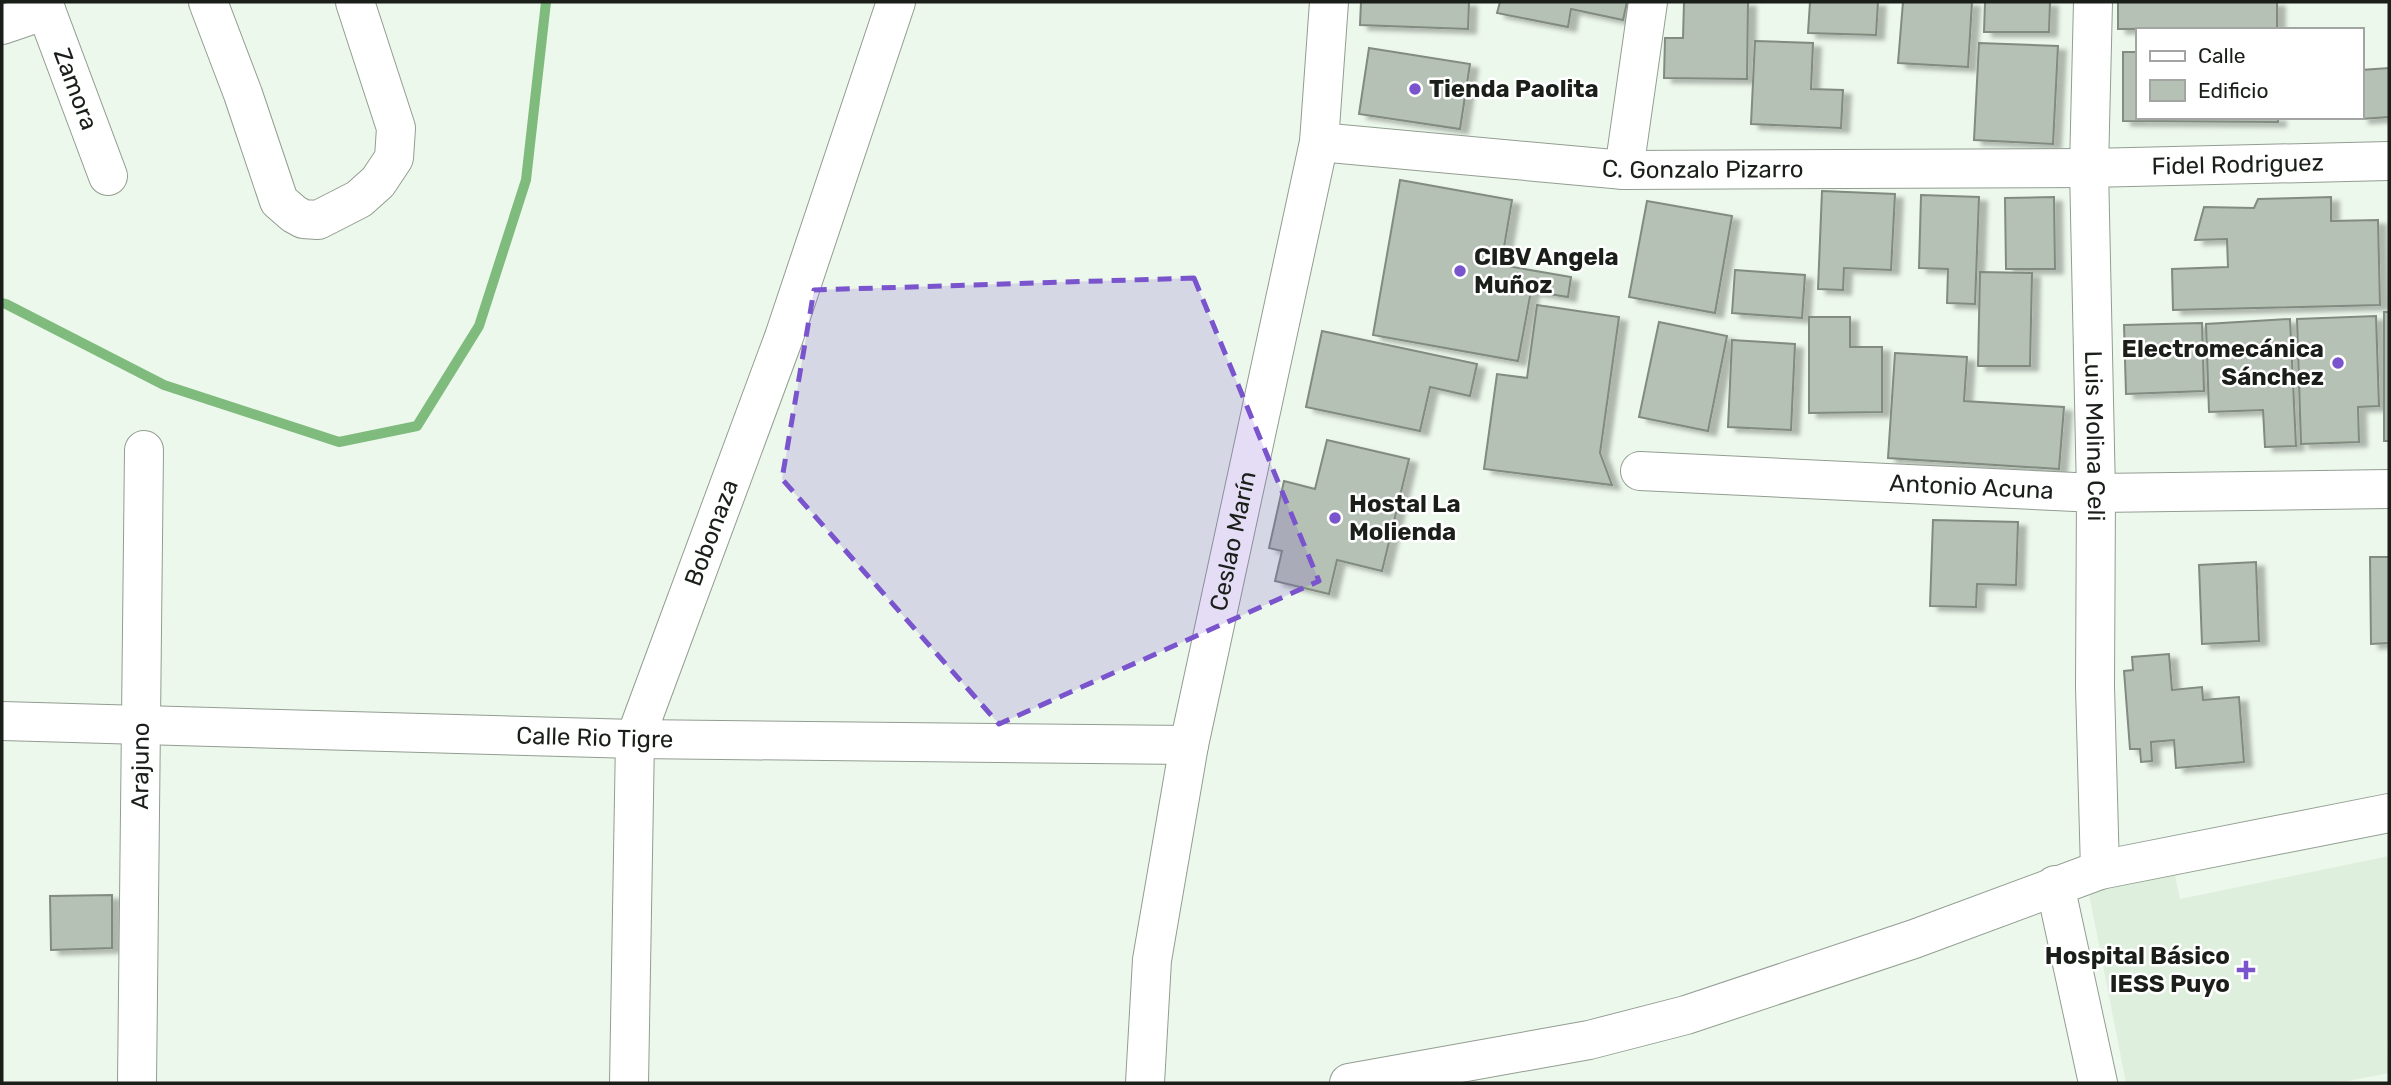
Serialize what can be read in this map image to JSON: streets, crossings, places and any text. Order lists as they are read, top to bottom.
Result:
{
  "streets": {
    "street": [
      "Zamora",
      "Fidel Rodriguez",
      "C. Gonzalo Pizarro",
      "Luis Molina Celi",
      "Antonio Acuna",
      "Bobonaza",
      "Ceslao Marín",
      "Calle Rio Tigre",
      "Arajuno"
    ]
  },
  "crossings": [
    ["Fidel Rodriguez", "C. Gonzalo Pizarro"],
    ["Fidel Rodriguez", "Luis Molina Celi"],
    ["C. Gonzalo Pizarro", "Luis Molina Celi"],
    ["C. Gonzalo Pizarro", "Ceslao Marín"],
    ["Luis Molina Celi", "Antonio Acuna"],
    ["Bobonaza", "Calle Rio Tigre"],
    ["Ceslao Marín", "Calle Rio Tigre"],
    ["Calle Rio Tigre", "Arajuno"]
  ],
  "places": {
    "other": [
      "Tienda Paolita",
      "CIBV Angela Muñoz",
      "Electromecánica Sánchez",
      "Hostal La Molienda"
    ],
    "health": ["Hospital Básico IESS Puyo"]
  },
  "legend": ["Calle", "Edificio"]
}
